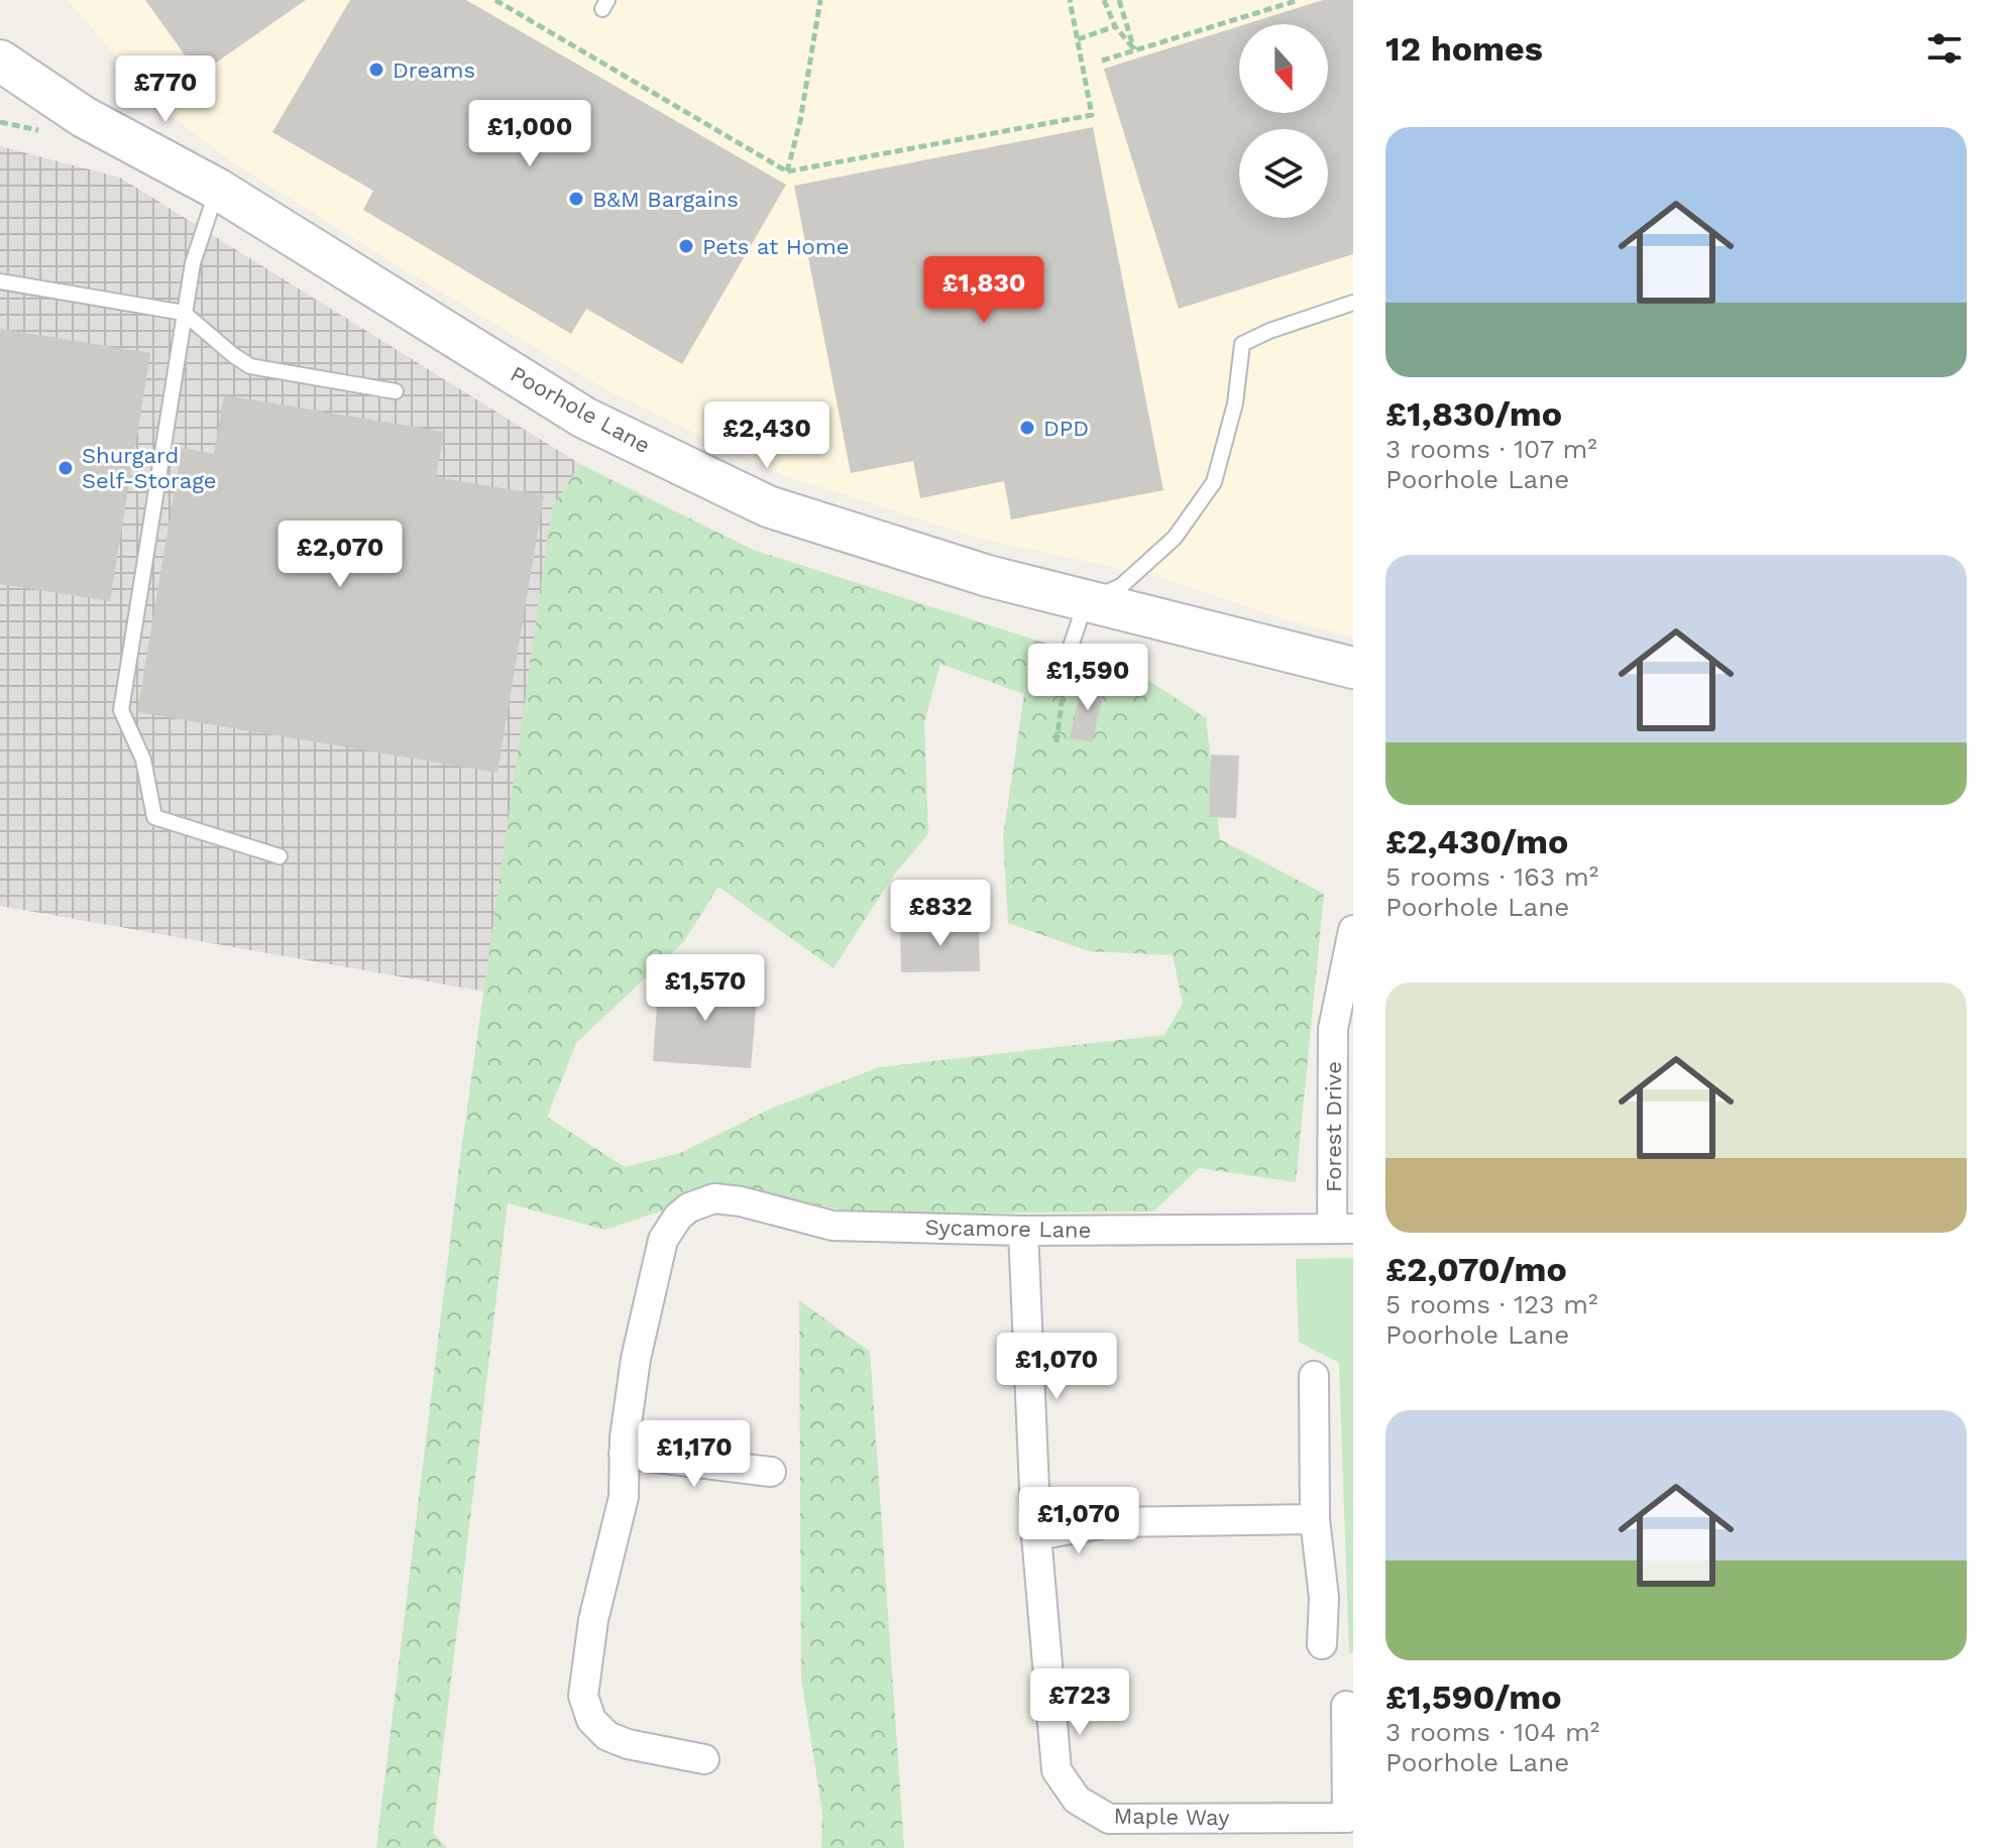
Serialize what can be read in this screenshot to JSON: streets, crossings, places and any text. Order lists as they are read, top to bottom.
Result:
{
  "streets": {
    "street": [
      "Poorhole Lane",
      "Forest Drive",
      "Sycamore Lane",
      "Maple Way"
    ]
  },
  "crossings": [
    ["Forest Drive", "Sycamore Lane"],
    ["Sycamore Lane", "Maple Way"]
  ],
  "places": [
    "Dreams",
    "B&M Bargains",
    "Pets at Home",
    "DPD",
    "Shurgard Self-Storage"
  ],
  "north": "bottom",
  "page": {
    "heading": "12 homes",
    "price": [
      "£770",
      "£1,000",
      "£1,830",
      "£2,430",
      "£2,070",
      "£1,590",
      "£832",
      "£1,570",
      "£1,070",
      "£1,170",
      "£1,070",
      "£723"
    ],
    "list": [
      {
        "name": "£1,830/mo",
        "note": "3 rooms · 107 m² · Poorhole Lane"
      },
      {
        "name": "£2,430/mo",
        "note": "5 rooms · 163 m² · Poorhole Lane"
      },
      {
        "name": "£2,070/mo",
        "note": "5 rooms · 123 m² · Poorhole Lane"
      },
      {
        "name": "£1,590/mo",
        "note": "3 rooms · 104 m² · Poorhole Lane"
      }
    ]
  }
}
